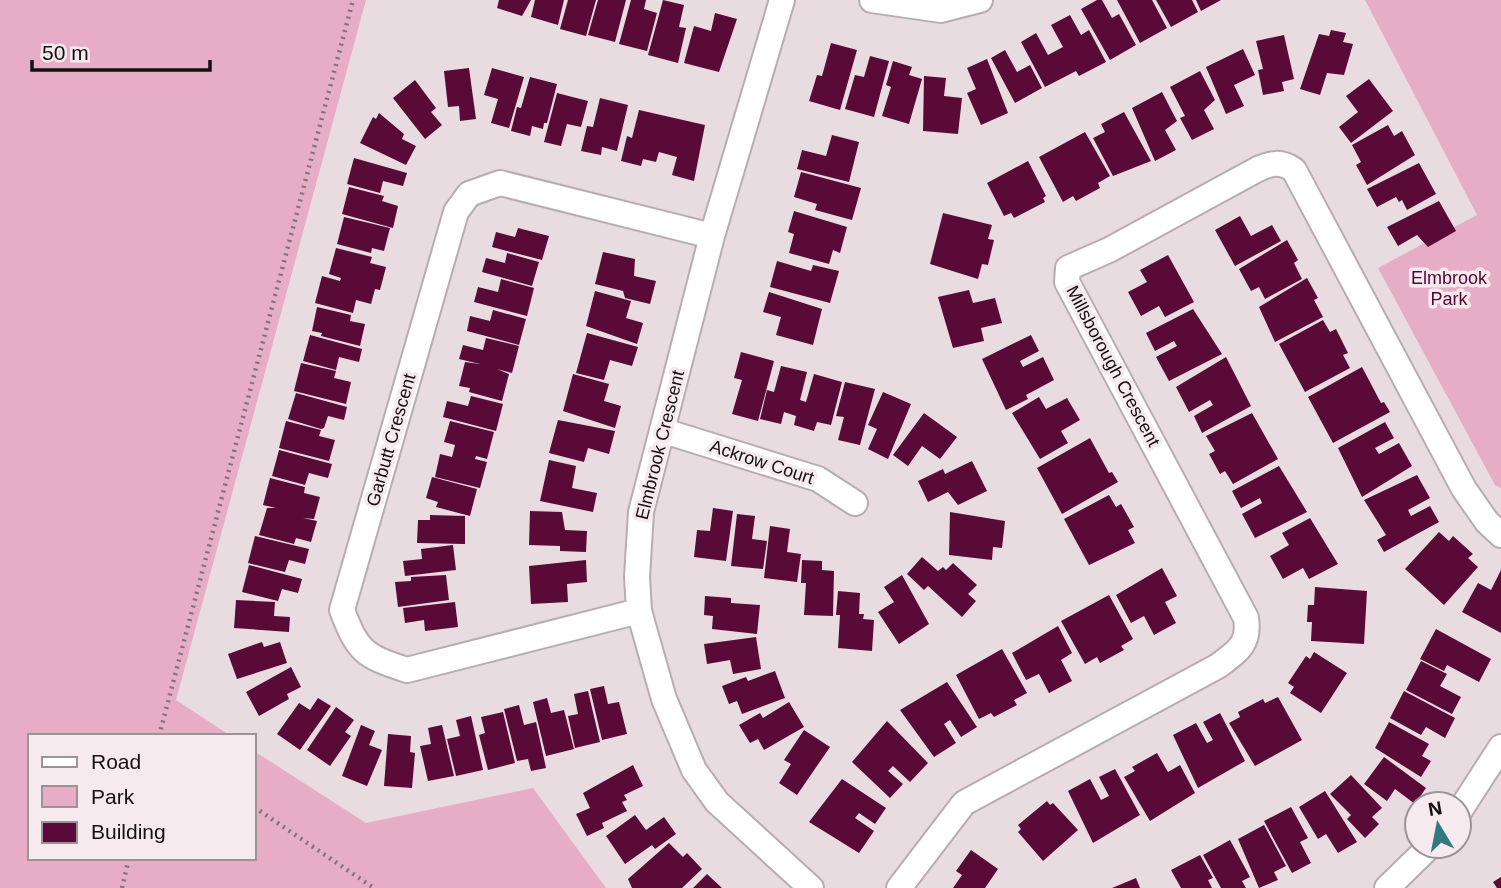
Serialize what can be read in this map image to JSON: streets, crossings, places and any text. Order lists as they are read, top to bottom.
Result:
{
  "streets": {
    "street": [
      "Millsborough Crescent",
      "Garbutt Crescent",
      "Elmbrook Crescent",
      "Ackrow Court"
    ]
  },
  "crossings": [
    ["Garbutt Crescent", "Elmbrook Crescent"],
    ["Elmbrook Crescent", "Ackrow Court"]
  ],
  "parks": ["Elmbrook Park"],
  "legend": ["Road", "Park", "Building"],
  "scale_bar": "50 m",
  "north": "top"
}
